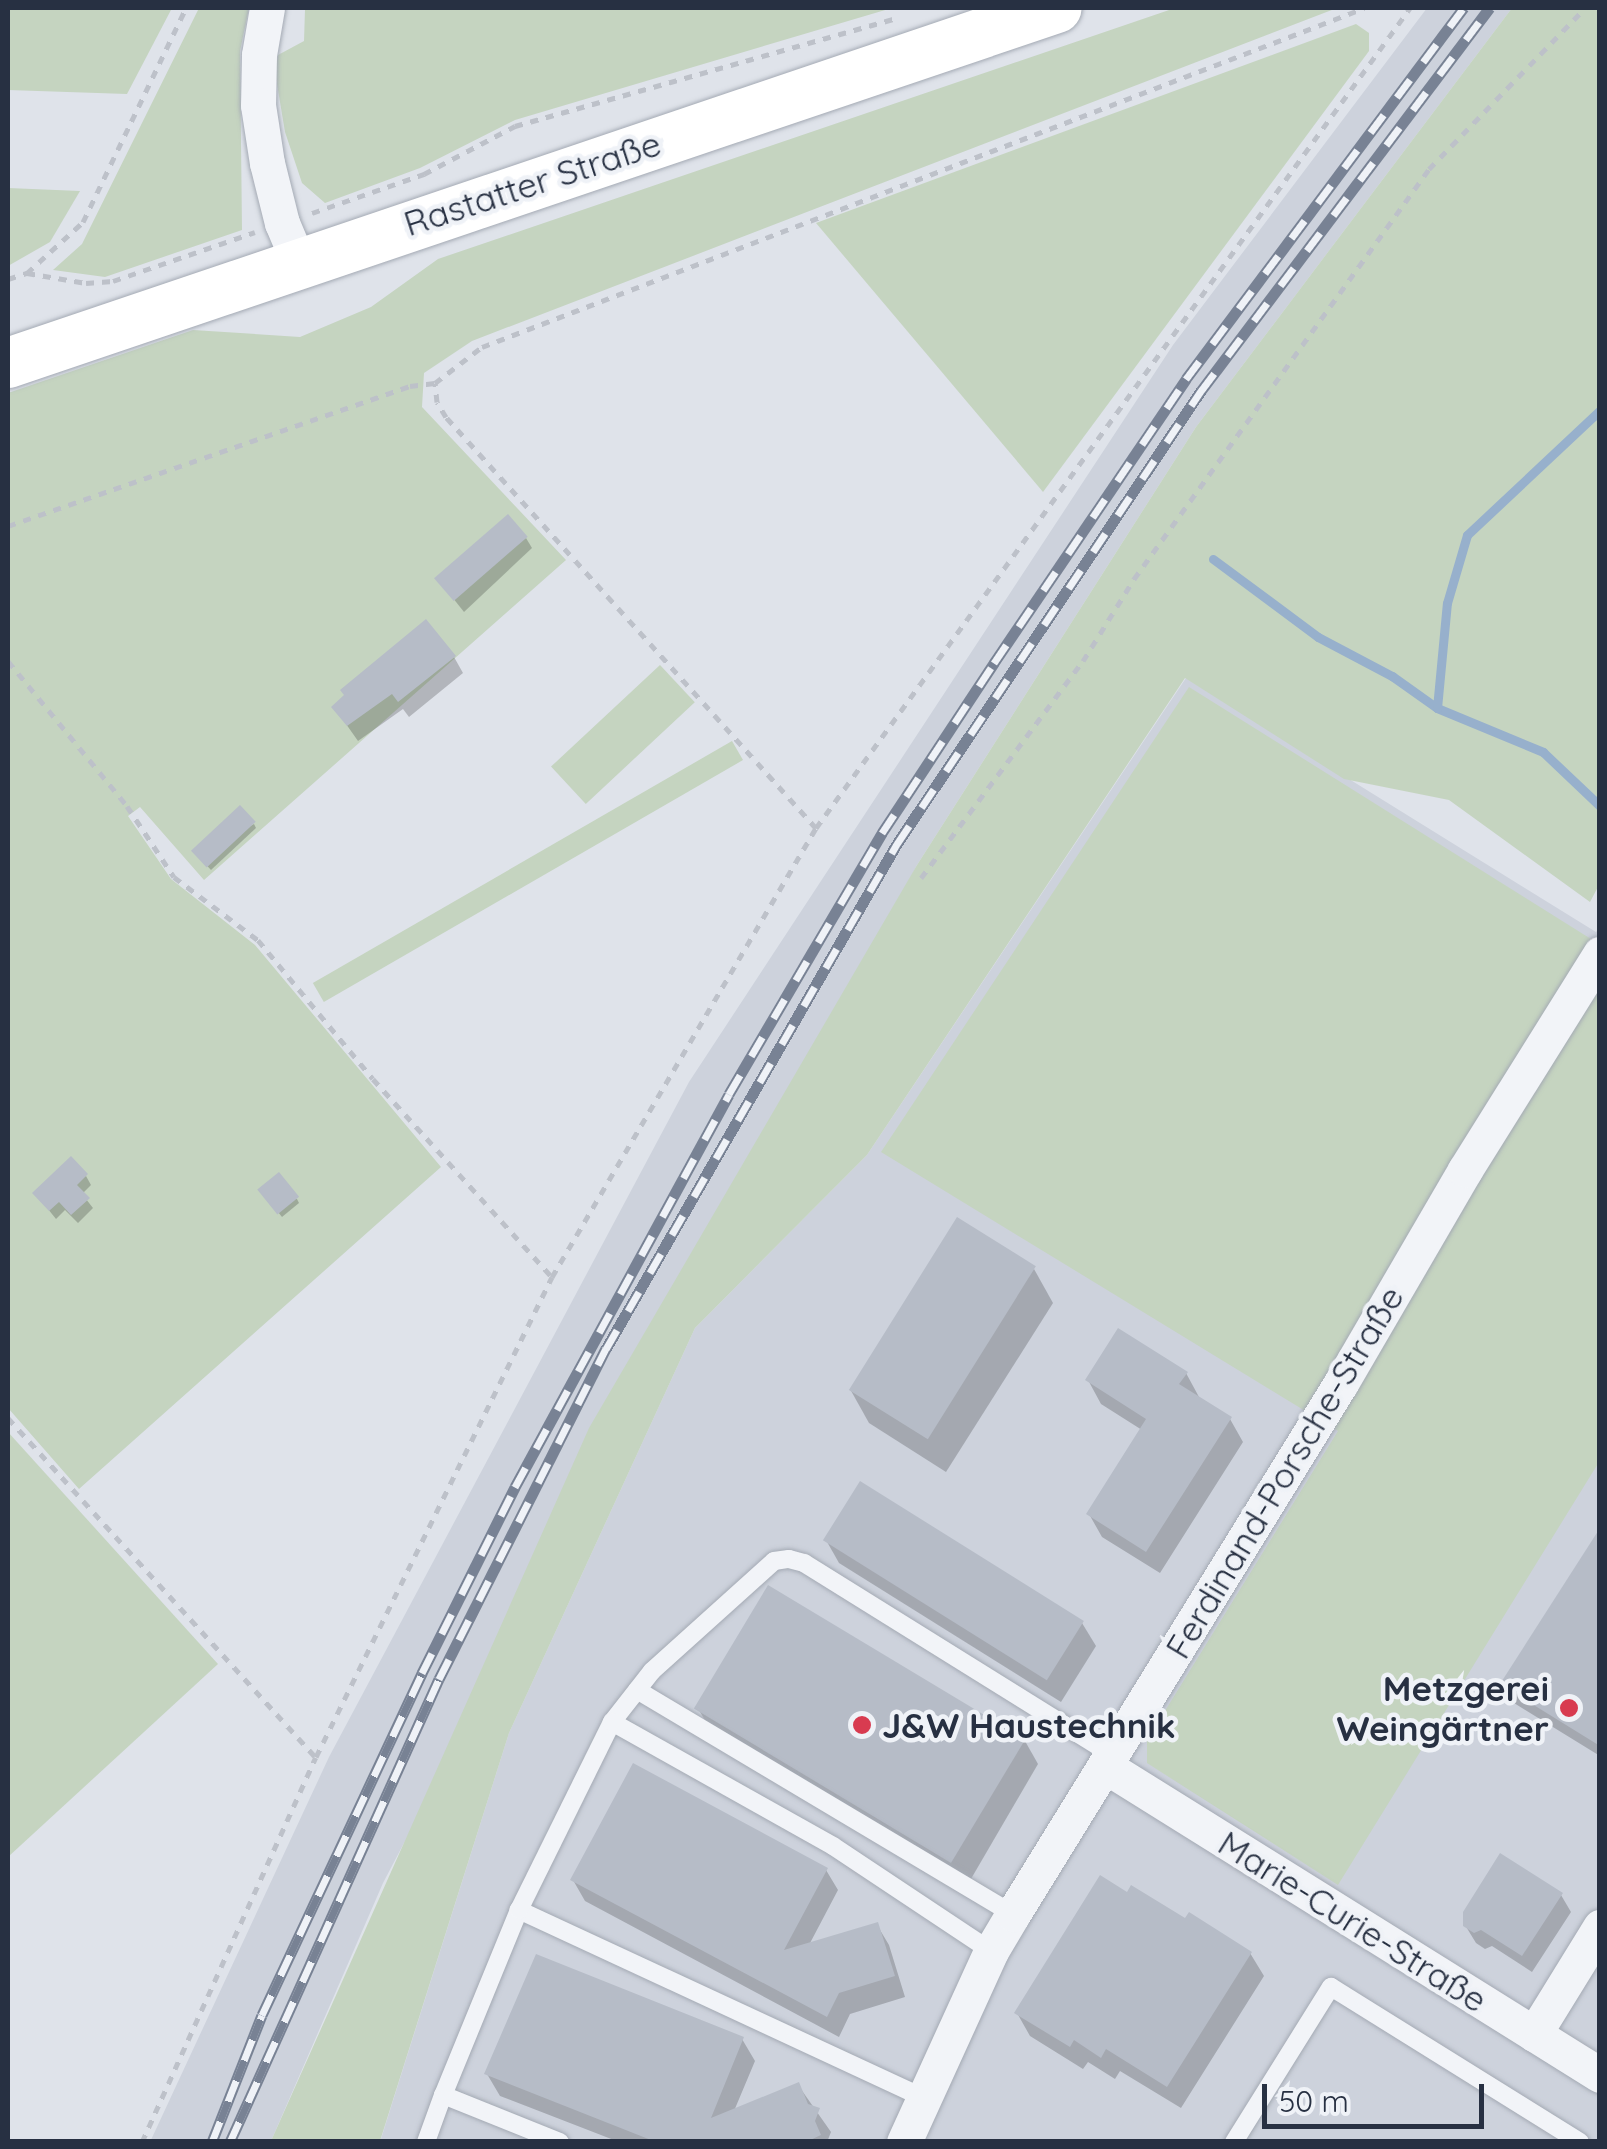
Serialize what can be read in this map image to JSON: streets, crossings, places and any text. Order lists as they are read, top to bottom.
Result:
{
  "streets": {
    "main road": ["Rastatter Straße"],
    "street": ["Ferdinand-Porsche-Straße", "Marie-Curie-Straße"]
  },
  "crossings": [
    ["Ferdinand-Porsche-Straße", "Marie-Curie-Straße"]
  ],
  "places": ["Metzgerei Weingärtner", "J&W Haustechnik"],
  "scale_bar": "50 m"
}
